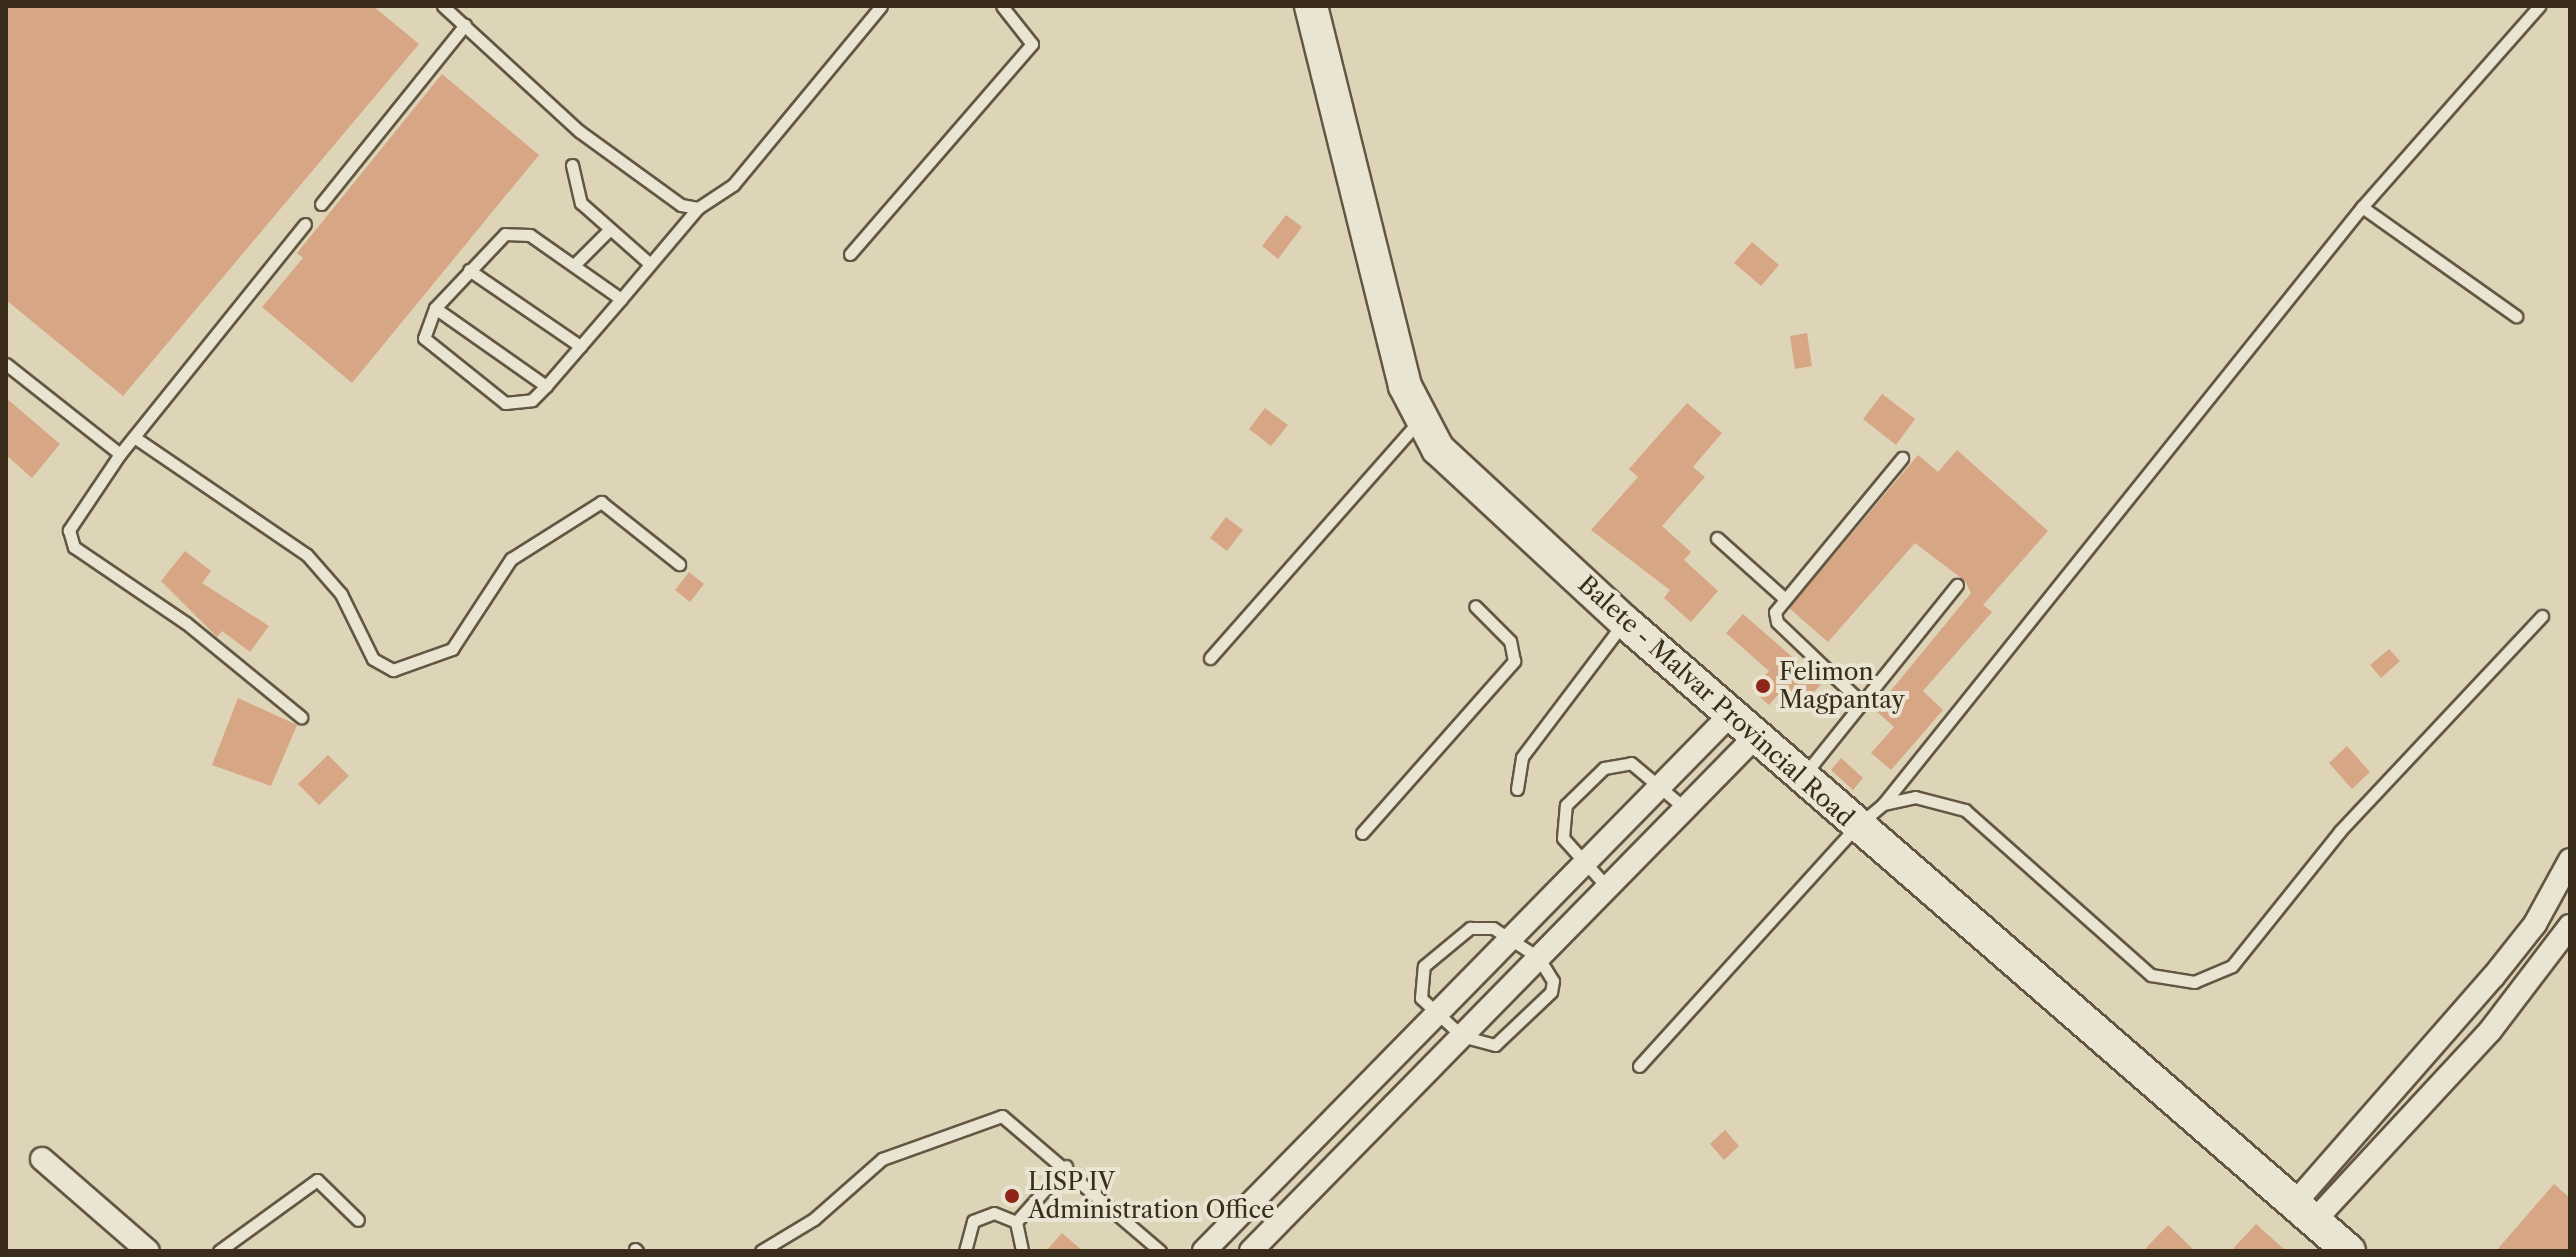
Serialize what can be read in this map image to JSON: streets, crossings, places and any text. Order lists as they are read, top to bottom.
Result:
{
  "streets": {
    "main road": ["Balete - Malvar Provincial Road"]
  },
  "places": ["Felimon Magpantay", "LISP IV Administration Office"]
}
